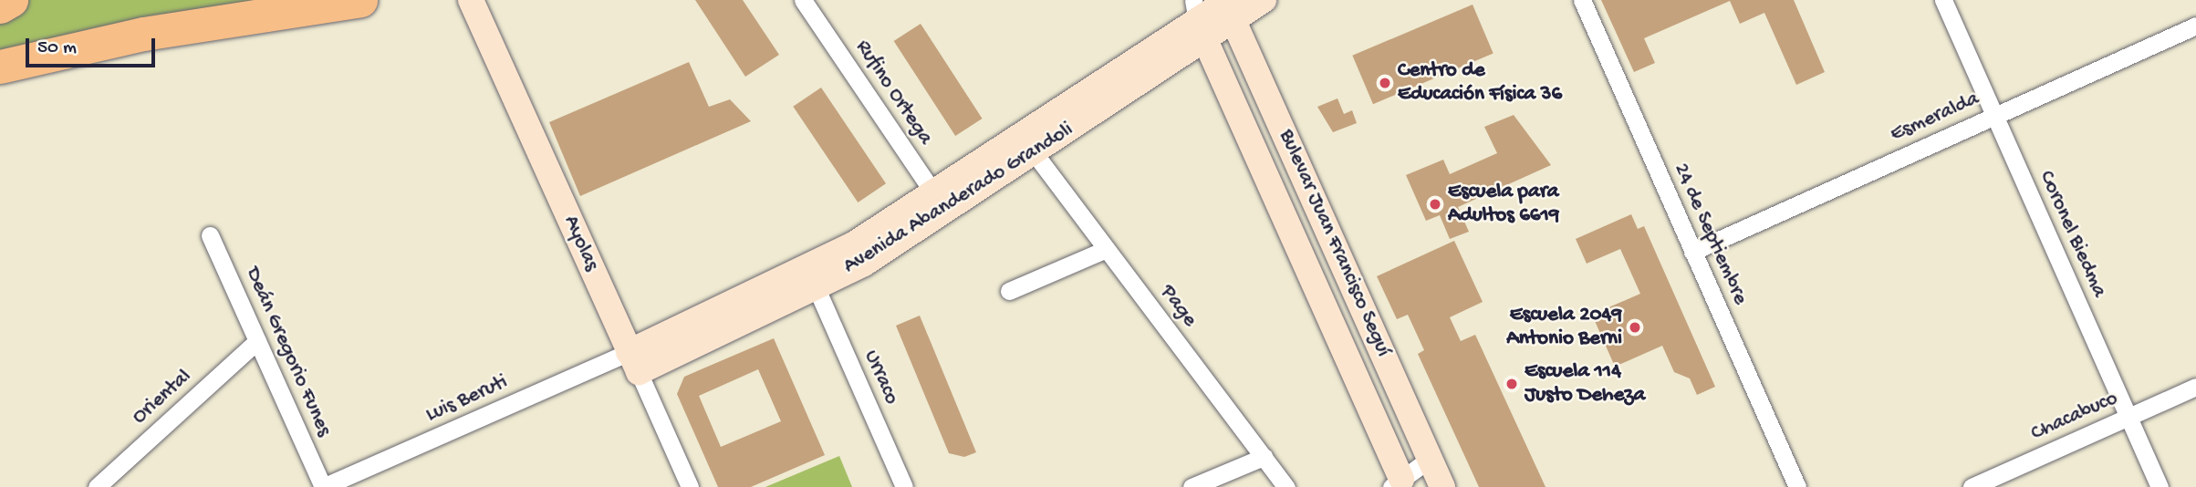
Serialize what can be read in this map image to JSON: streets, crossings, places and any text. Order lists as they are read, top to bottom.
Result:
{
  "streets": {
    "street": [
      "Rufino Ortega",
      "Esmeralda",
      "Avenida Abanderado Grandoli",
      "24 de Septiembre",
      "Coronel Biedma",
      "Ayolas",
      "Bulevar Juan Francisco Seguí",
      "Page",
      "Deán Gregorio Funes",
      "Urraco",
      "Oriental",
      "Luis Beruti",
      "Chacabuco"
    ]
  },
  "crossings": [
    ["Rufino Ortega", "Avenida Abanderado Grandoli"],
    ["Esmeralda", "24 de Septiembre"],
    ["Esmeralda", "Coronel Biedma"],
    ["Avenida Abanderado Grandoli", "Ayolas"],
    ["Avenida Abanderado Grandoli", "Bulevar Juan Francisco Seguí"],
    ["Avenida Abanderado Grandoli", "Page"],
    ["Avenida Abanderado Grandoli", "Urraco"],
    ["Avenida Abanderado Grandoli", "Luis Beruti"],
    ["Coronel Biedma", "Chacabuco"],
    ["Ayolas", "Luis Beruti"],
    ["Deán Gregorio Funes", "Oriental"],
    ["Deán Gregorio Funes", "Luis Beruti"]
  ],
  "places": [
    "Centro de Educación Física 36",
    "Escuela para Adultos 6619",
    "Escuela 2049 Antonio Berni",
    "Escuela 114 Justo Deheza"
  ],
  "scale_bar": "50 m"
}
